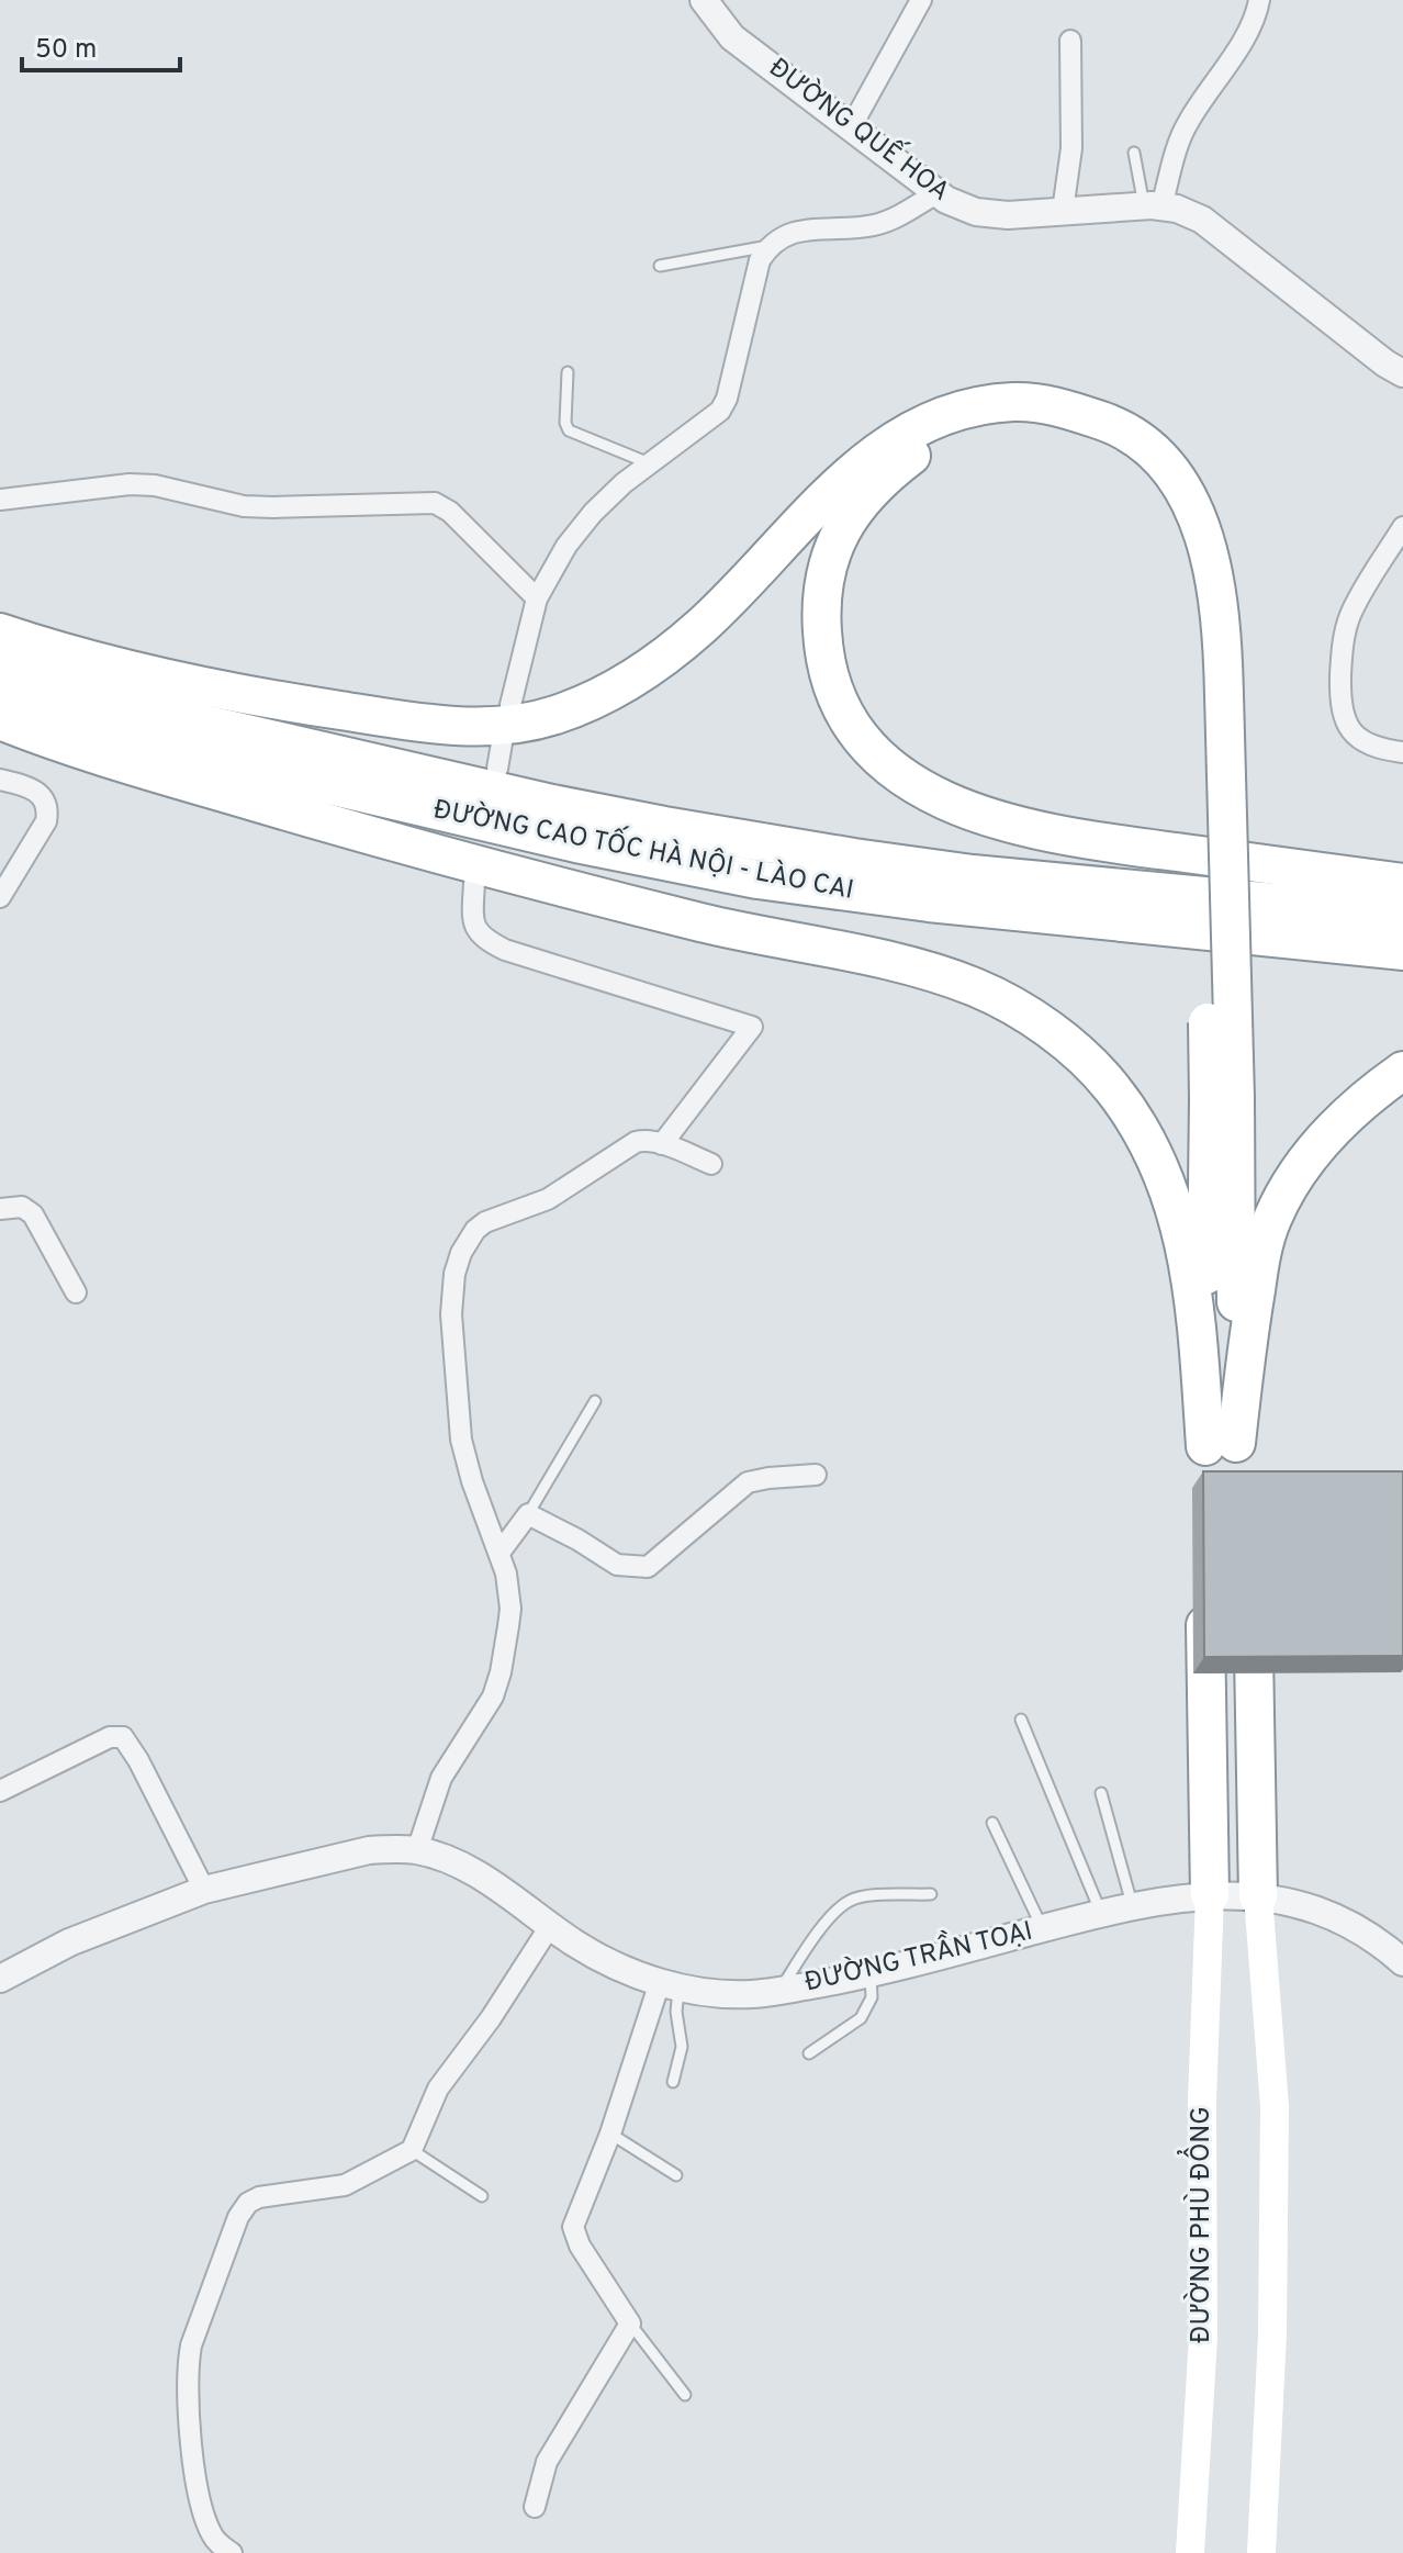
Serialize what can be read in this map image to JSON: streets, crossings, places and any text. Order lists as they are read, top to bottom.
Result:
{
  "streets": {
    "highway": ["ĐƯỜNG CAO TỐC HÀ NỘI - LÀO CAI"],
    "main road": ["ĐƯỜNG PHÙ ĐỔNG"],
    "street": ["ĐƯỜNG QUẾ HOA", "ĐƯỜNG TRẦN TOẠI"]
  },
  "crossings": [
    ["ĐƯỜNG TRẦN TOẠI", "ĐƯỜNG PHÙ ĐỔNG"]
  ],
  "scale_bar": "50 m"
}
